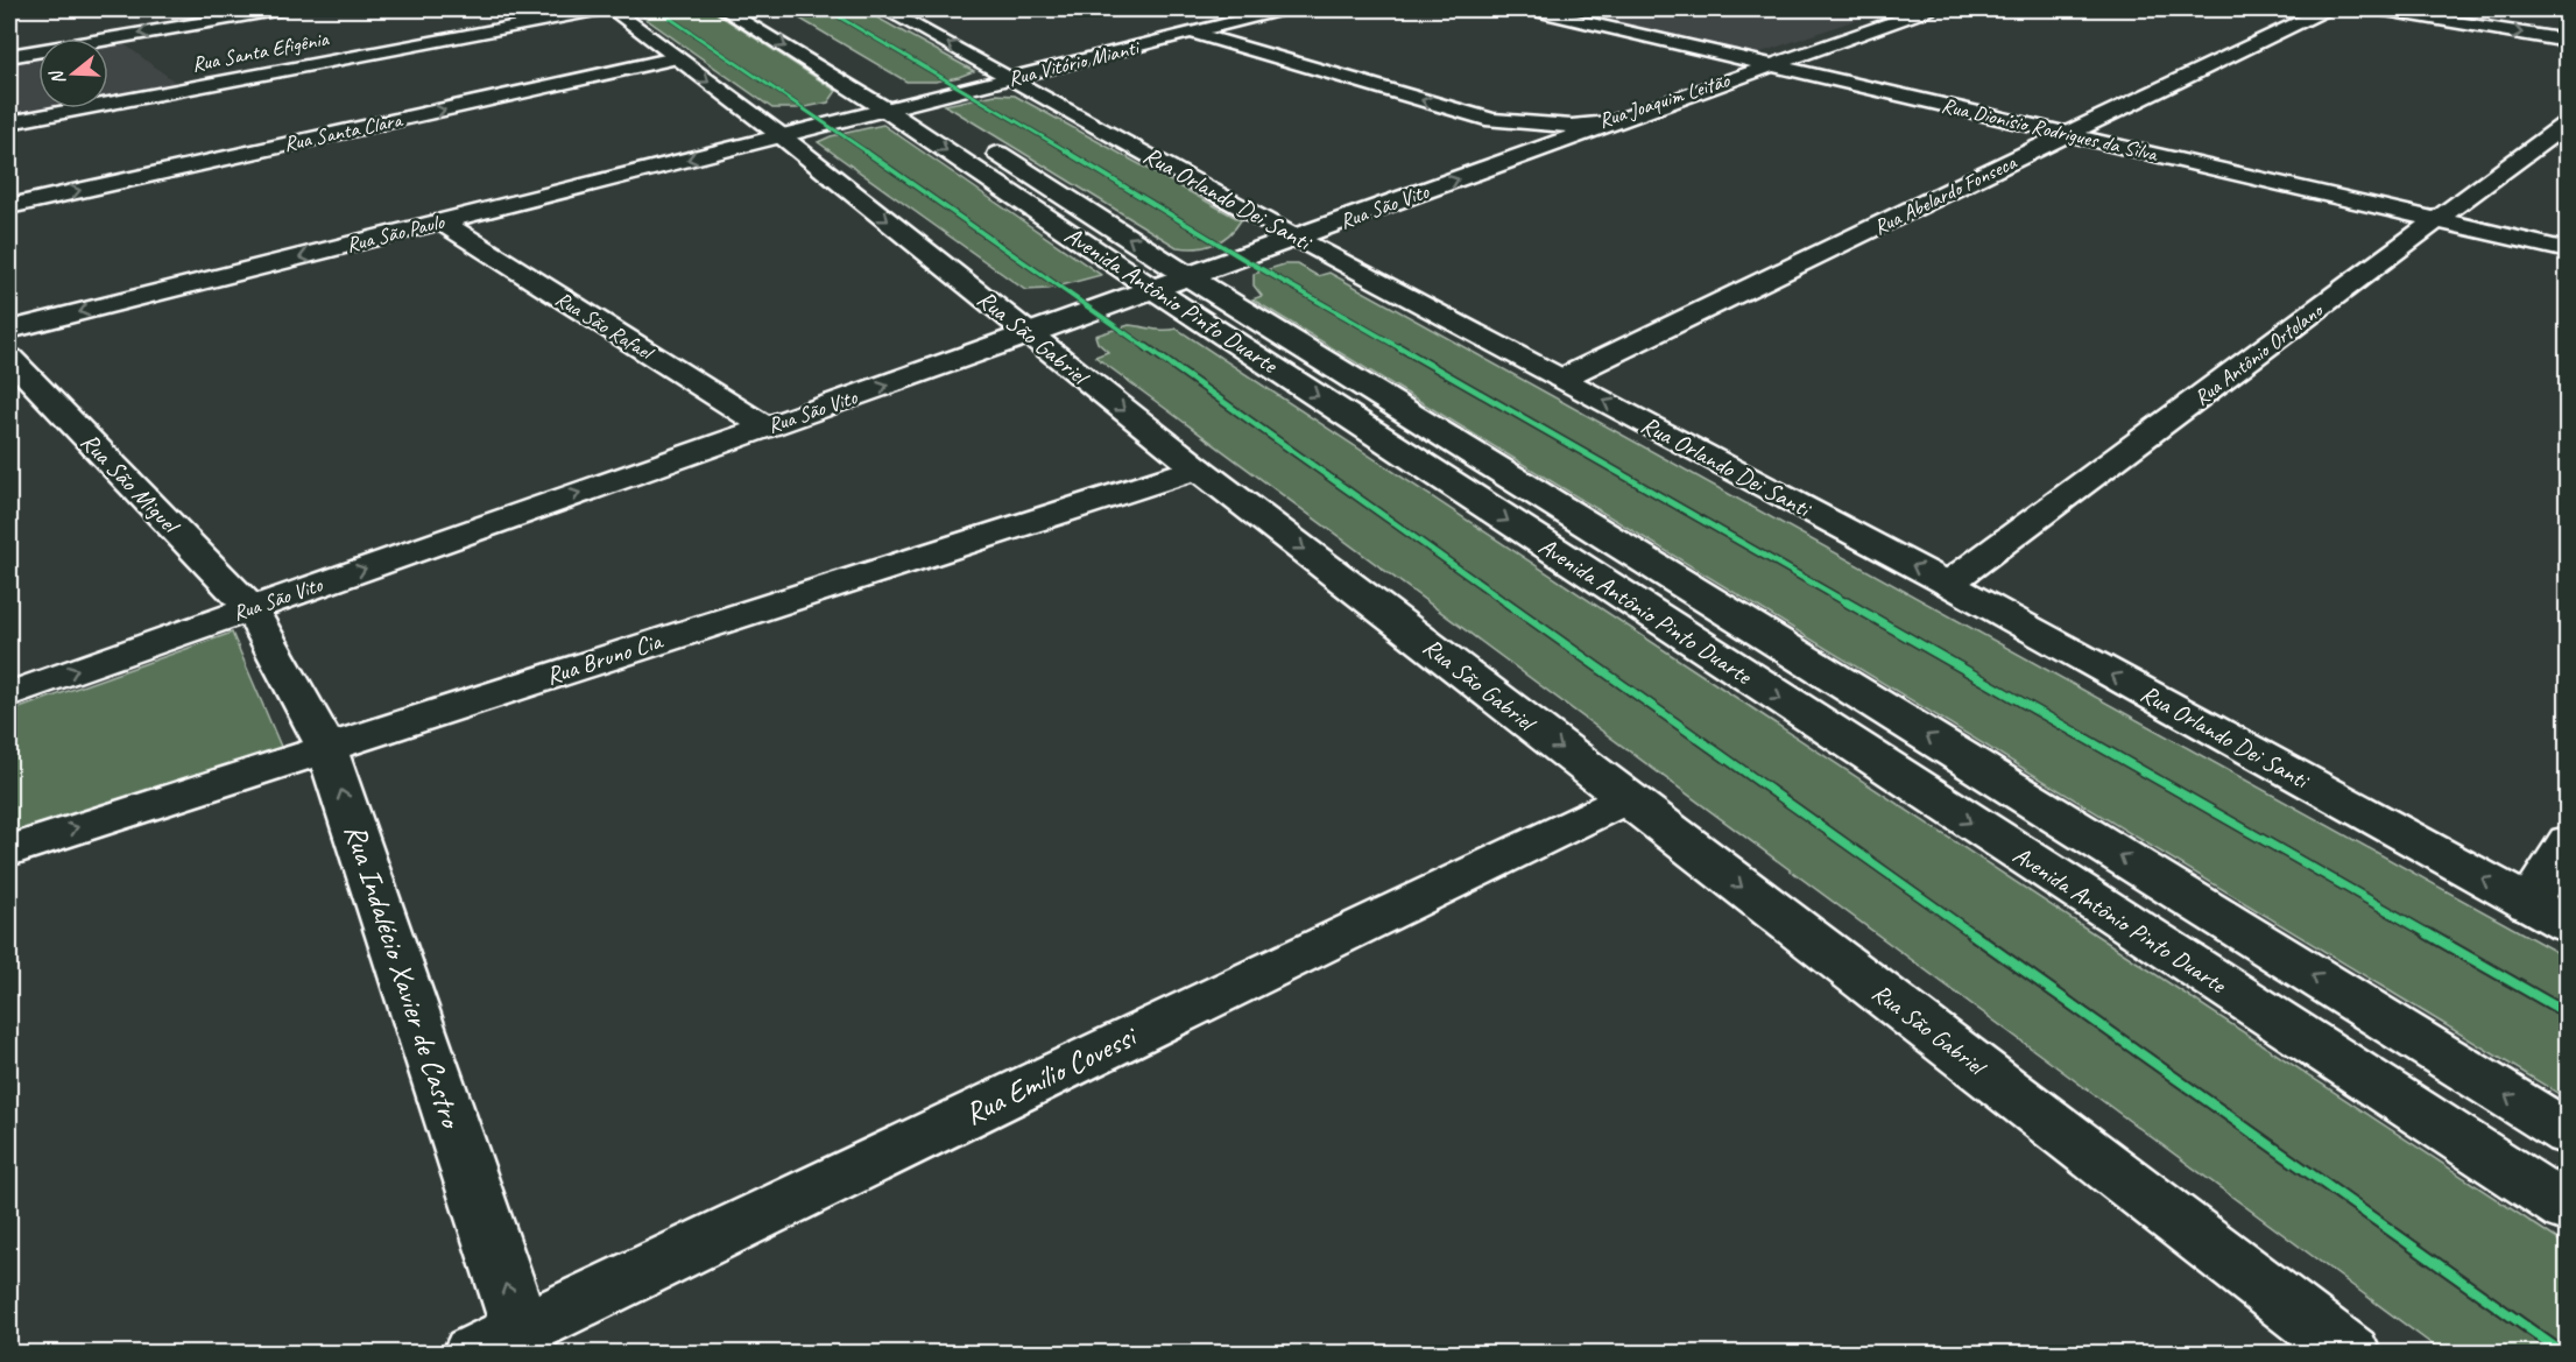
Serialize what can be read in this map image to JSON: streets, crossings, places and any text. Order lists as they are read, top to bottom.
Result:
{
  "streets": {
    "street": [
      "Rua Santa Efigênia",
      "Rua Vitório Mianti",
      "Rua Joaquim Leitão",
      "Rua Dionísio Rodrigues da Silva",
      "Rua Santa Clara",
      "Rua Abelardo Fonseca",
      "Rua Orlando Dei Santi",
      "Rua São Vito",
      "Rua São Paulo",
      "Avenida Antônio Pinto Duarte",
      "Rua São Rafael",
      "Rua São Gabriel",
      "Rua Antônio Ortolano",
      "Rua São Miguel",
      "Rua Bruno Cia",
      "Rua Indalécio Xavier de Castro",
      "Rua Emílio Covessi"
    ]
  },
  "crossings": [
    ["Rua Vitório Mianti", "Rua Joaquim Leitão"],
    ["Rua Vitório Mianti", "Rua Orlando Dei Santi"],
    ["Rua Vitório Mianti", "Rua São Paulo"],
    ["Rua Vitório Mianti", "Avenida Antônio Pinto Duarte"],
    ["Rua Vitório Mianti", "Rua São Gabriel"],
    ["Rua Joaquim Leitão", "Rua Dionísio Rodrigues da Silva"],
    ["Rua Joaquim Leitão", "Rua São Vito"],
    ["Rua Dionísio Rodrigues da Silva", "Rua Abelardo Fonseca"],
    ["Rua Dionísio Rodrigues da Silva", "Rua Antônio Ortolano"],
    ["Rua Santa Clara", "Rua São Gabriel"],
    ["Rua Abelardo Fonseca", "Rua Orlando Dei Santi"],
    ["Rua Orlando Dei Santi", "Rua São Vito"],
    ["Rua Orlando Dei Santi", "Rua Antônio Ortolano"],
    ["Rua São Vito", "Avenida Antônio Pinto Duarte"],
    ["Rua São Vito", "Rua São Rafael"],
    ["Rua São Vito", "Rua São Gabriel"],
    ["Rua São Vito", "Rua São Miguel"],
    ["Rua São Vito", "Rua Indalécio Xavier de Castro"],
    ["Rua São Paulo", "Rua São Rafael"],
    ["Rua São Paulo", "Rua São Gabriel"],
    ["Rua São Gabriel", "Rua Bruno Cia"],
    ["Rua São Gabriel", "Rua Emílio Covessi"],
    ["Rua São Miguel", "Rua Indalécio Xavier de Castro"],
    ["Rua Bruno Cia", "Rua Indalécio Xavier de Castro"],
    ["Rua Indalécio Xavier de Castro", "Rua Emílio Covessi"]
  ],
  "one_way": [
    "Rua Joaquim Leitão",
    "Rua Orlando Dei Santi",
    "Rua São Vito",
    "Rua São Gabriel",
    "Rua Indalécio Xavier de Castro"
  ],
  "north": "left"
}
